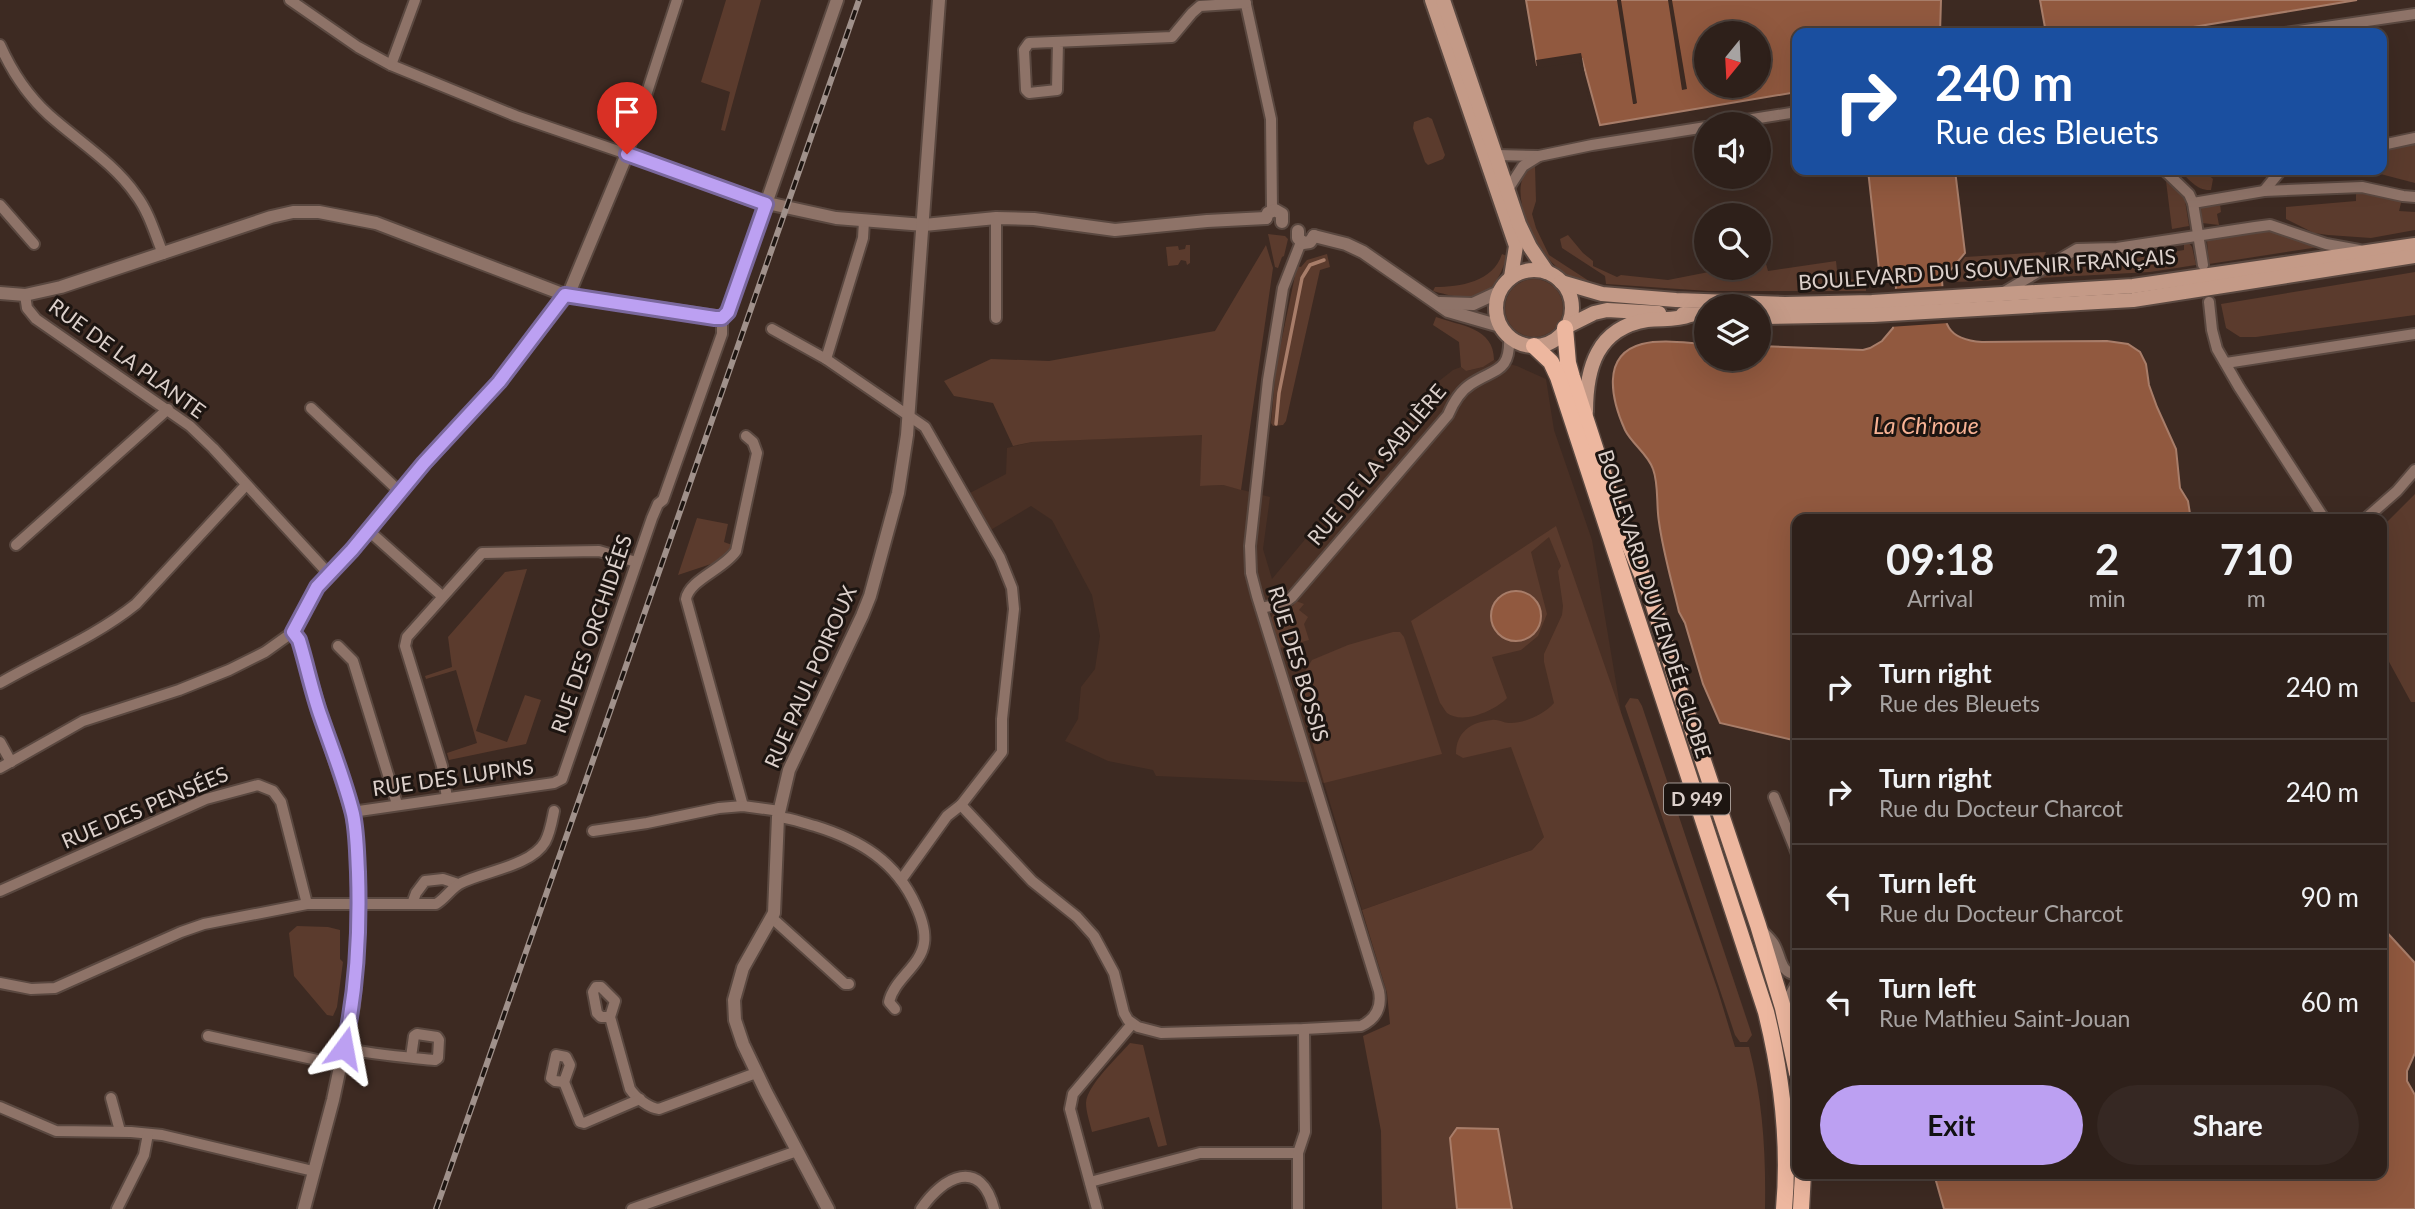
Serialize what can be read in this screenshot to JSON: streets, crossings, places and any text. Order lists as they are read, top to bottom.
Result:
{
  "streets": {
    "main road": ["BOULEVARD DU SOUVENIR FRANÇAIS", "BOULEVARD DU VENDÉE GLOBE", "D 949"],
    "street": [
      "RUE DE LA PLANTE",
      "RUE DE LA SABLIÈRE",
      "RUE DES ORCHIDÉES",
      "RUE DES BOSSIS",
      "RUE PAUL POIROUX",
      "RUE DES LUPINS",
      "RUE DES PENSÉES"
    ]
  },
  "crossings": [
    ["BOULEVARD DU SOUVENIR FRANÇAIS", "RUE DE LA SABLIÈRE"],
    ["BOULEVARD DU SOUVENIR FRANÇAIS", "BOULEVARD DU VENDÉE GLOBE"],
    ["RUE DE LA SABLIÈRE", "BOULEVARD DU VENDÉE GLOBE"],
    ["RUE DE LA SABLIÈRE", "RUE DES BOSSIS"],
    ["RUE DES ORCHIDÉES", "RUE DES LUPINS"]
  ],
  "water": ["La Ch'noue"],
  "north": "bottom",
  "page": {
    "turn": ["240 m", "Rue des Bleuets"],
    "eta": [
      "09:18",
      "Arrival",
      "2",
      "min",
      "710",
      "m"
    ],
    "list": [
      {
        "name": "Turn right",
        "note": "Rue des Bleuets",
        "value": "240 m"
      },
      {
        "name": "Turn right",
        "note": "Rue du Docteur Charcot",
        "value": "240 m"
      },
      {
        "name": "Turn left",
        "note": "Rue du Docteur Charcot",
        "value": "90 m"
      },
      {
        "name": "Turn left",
        "note": "Rue Mathieu Saint-Jouan",
        "value": "60 m"
      }
    ],
    "buttons": ["Exit", "Share"]
  }
}
